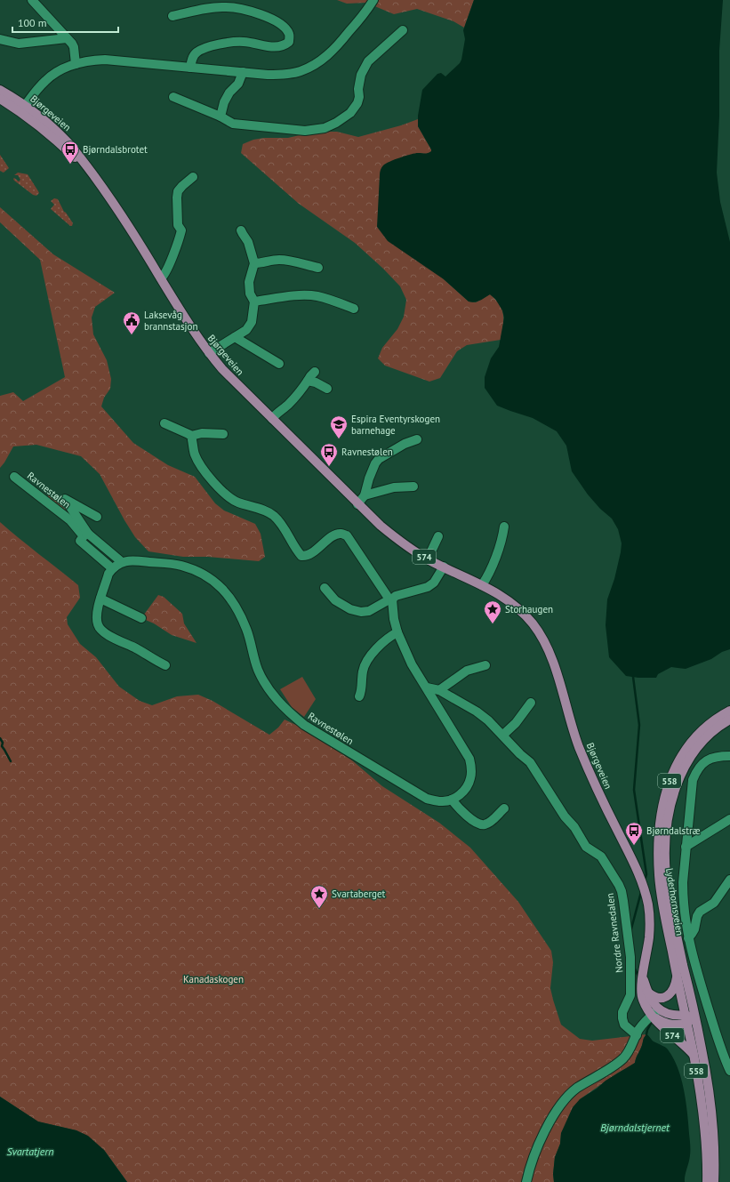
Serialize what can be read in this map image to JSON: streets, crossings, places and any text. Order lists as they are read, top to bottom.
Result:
{
  "streets": {
    "main road": [
      "Bjørgeveien",
      "574",
      "558",
      "Lyderhornsveien"
    ],
    "street": ["Ravnestølen", "Nordre Ravnedalen"]
  },
  "crossings": [
    ["Bjørgeveien", "574"],
    ["Bjørgeveien", "Lyderhornsveien"],
    ["574", "Lyderhornsveien"]
  ],
  "water": ["Bjørndalstjernet", "Svartatjern"],
  "parks": ["Kanadaskogen"],
  "places": {
    "bus stop": ["Bjørndalsbrotet", "Ravnestølen", "Bjørndalstræ"],
    "public building": ["Laksevåg brannstasjon"],
    "school or university": ["Espira Eventyrskogen barnehage"],
    "place": ["Storhaugen", "Svartaberget"]
  },
  "scale_bar": "100 m"
}
